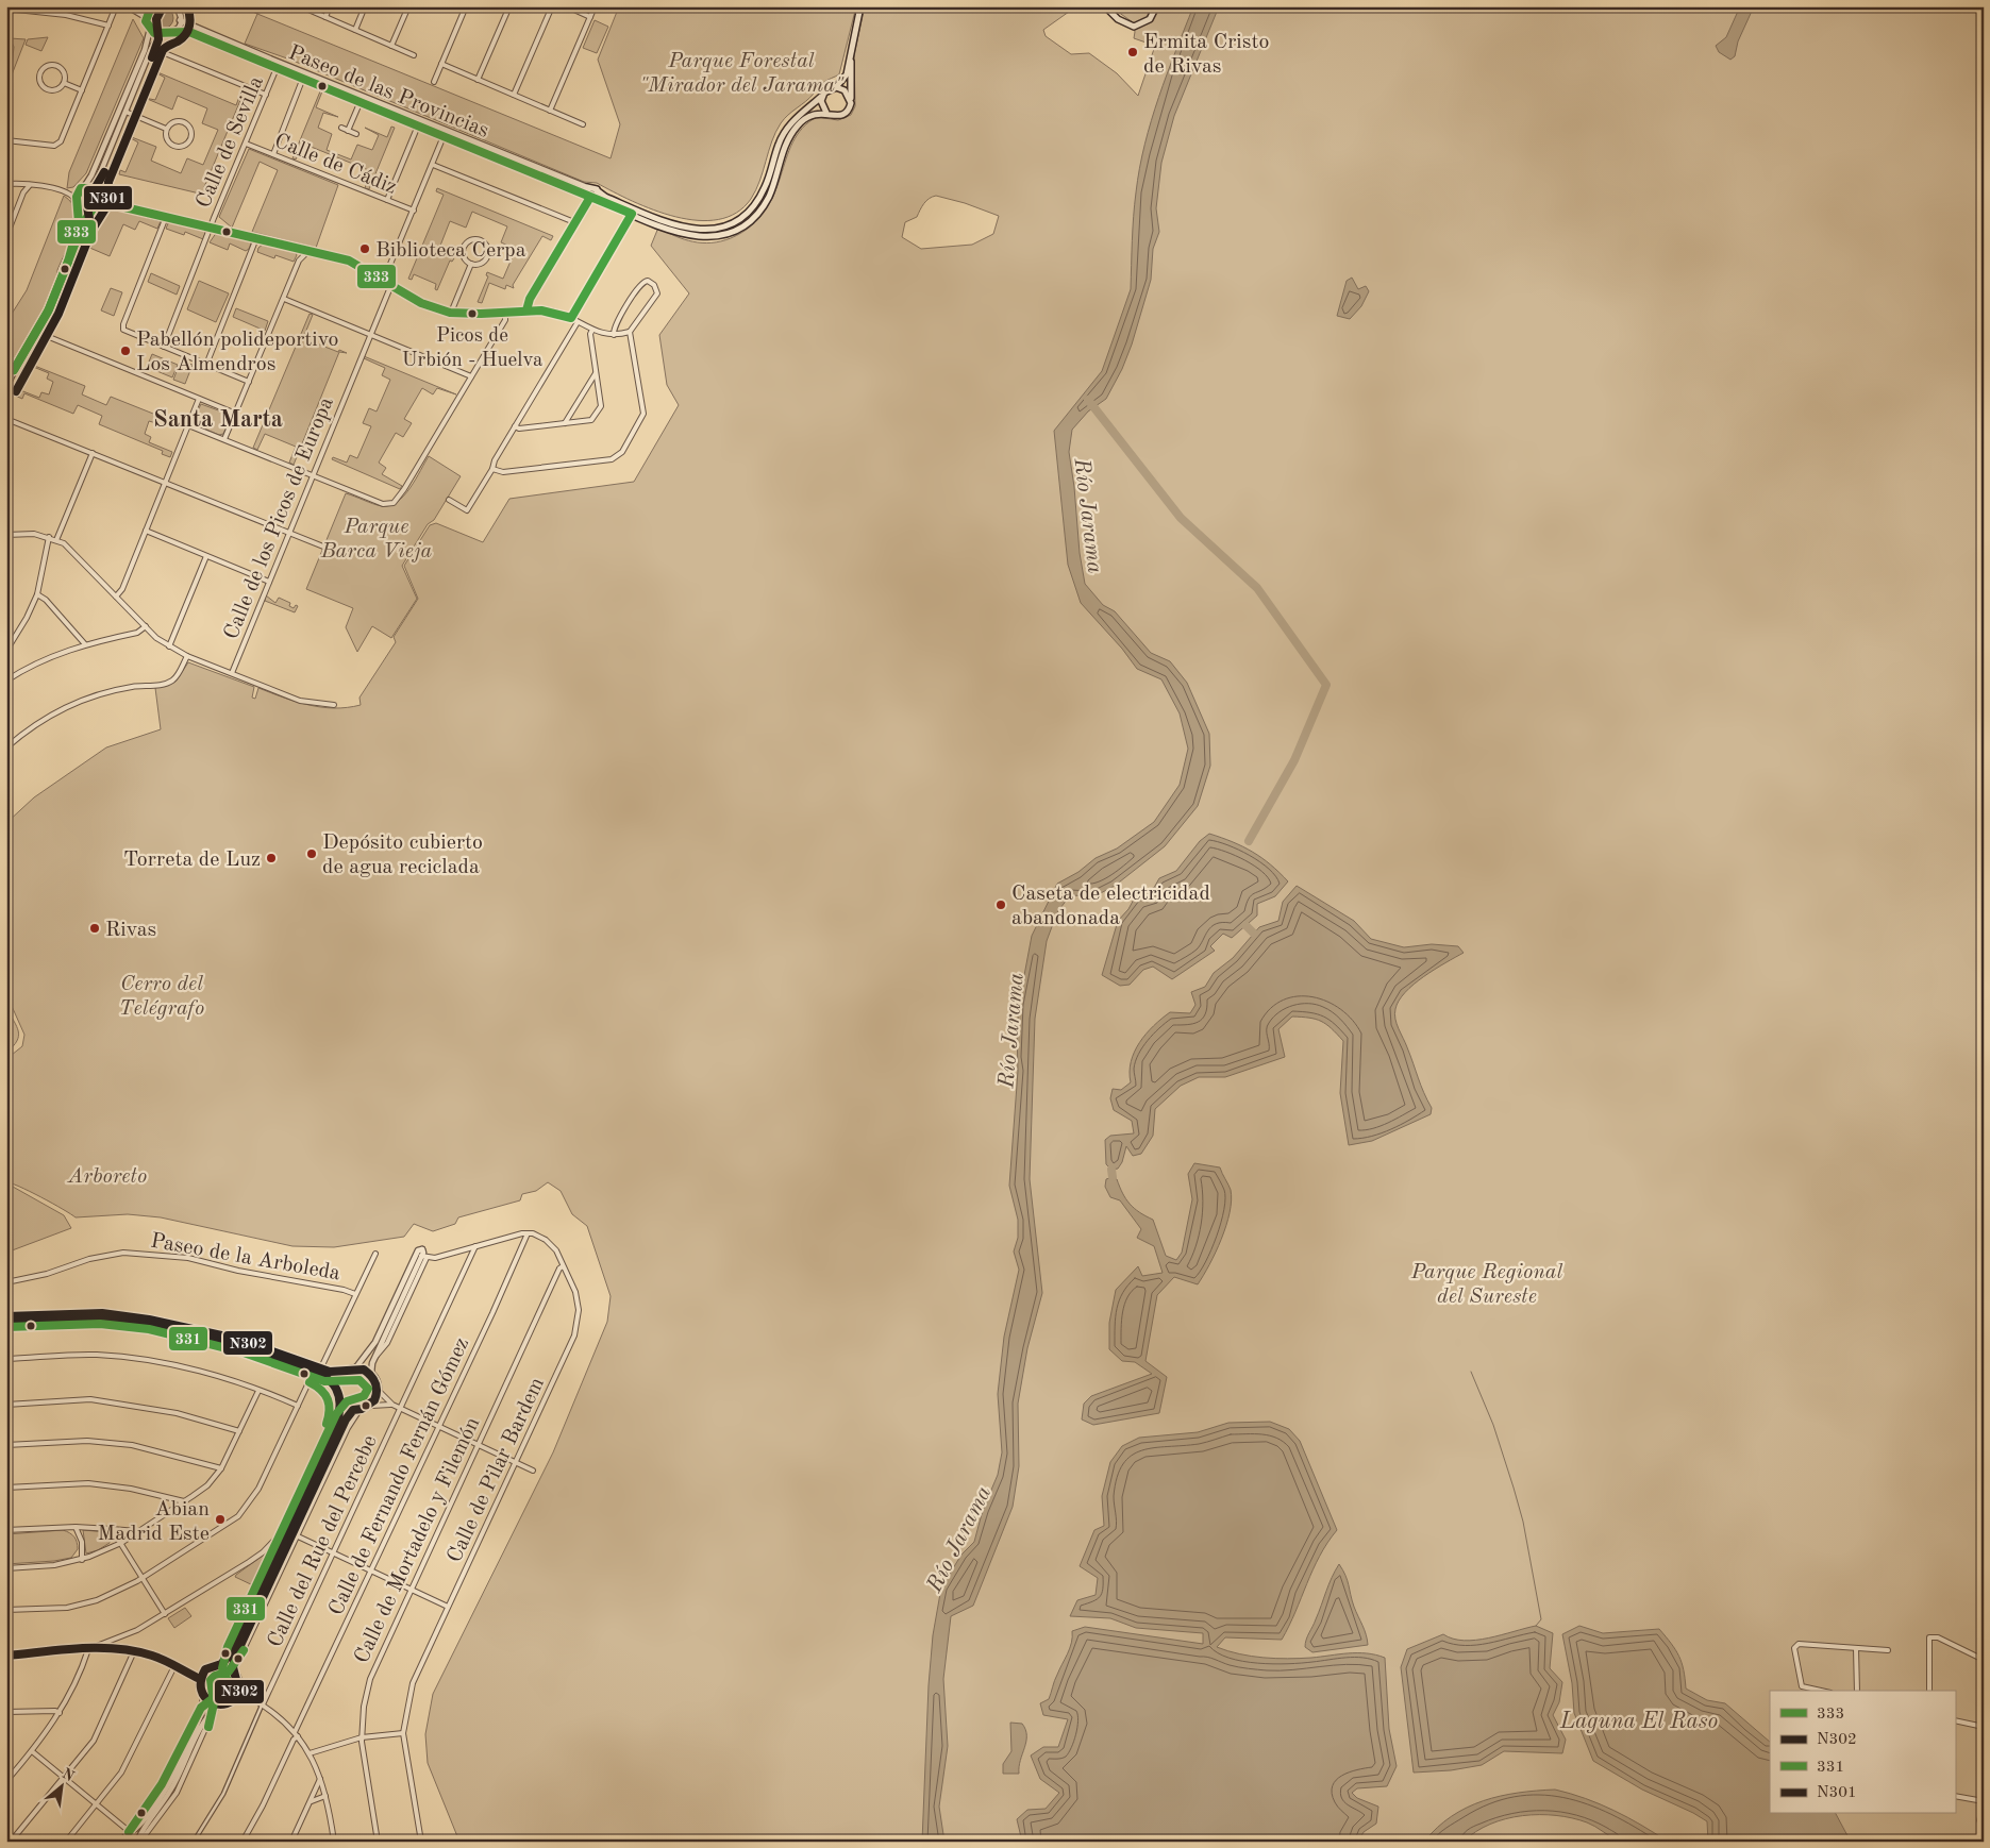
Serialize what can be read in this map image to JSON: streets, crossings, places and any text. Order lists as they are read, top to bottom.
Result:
{
  "streets": {
    "main road": ["Paseo de las Provincias"],
    "street": [
      "Calle de Sevilla",
      "Calle de Cádiz",
      "Calle de los Picos de Europa",
      "Paseo de la Arboleda",
      "Calle de Pilar Bardem",
      "Calle de Fernando Fernán Gómez",
      "Calle de Mortadelo y Filemón",
      "Calle del Rue del Percebe"
    ]
  },
  "crossings": [
    ["Paseo de las Provincias", "Calle de Sevilla"],
    ["Calle de Sevilla", "Calle de Cádiz"],
    ["Calle de Pilar Bardem", "Calle de Fernando Fernán Gómez"],
    ["Calle de Pilar Bardem", "Calle de Mortadelo y Filemón"]
  ],
  "districts": ["Santa Marta"],
  "water": ["Río Jarama", "Laguna El Raso"],
  "parks": [
    "Parque Forestal \"Mirador del Jarama\"",
    "Parque Barca Vieja",
    "Cerro del Telégrafo",
    "Arboreto",
    "Parque Regional del Sureste"
  ],
  "places": [
    "Ermita Cristo de Rivas",
    "Biblioteca Cerpa",
    "Picos de Urbión - Huelva",
    "Pabellón polideportivo Los Almendros",
    "Depósito cubierto de agua reciclada",
    "Torreta de Luz",
    "Caseta de electricidad abandonada",
    "Rivas",
    "Abian Madrid Este"
  ],
  "lines": [
    "transit line 333",
    "transit line N301",
    "transit line N302",
    "transit line 331"
  ],
  "legend": [
    "333",
    "N302",
    "331",
    "N301"
  ],
  "north": "top right"
}
